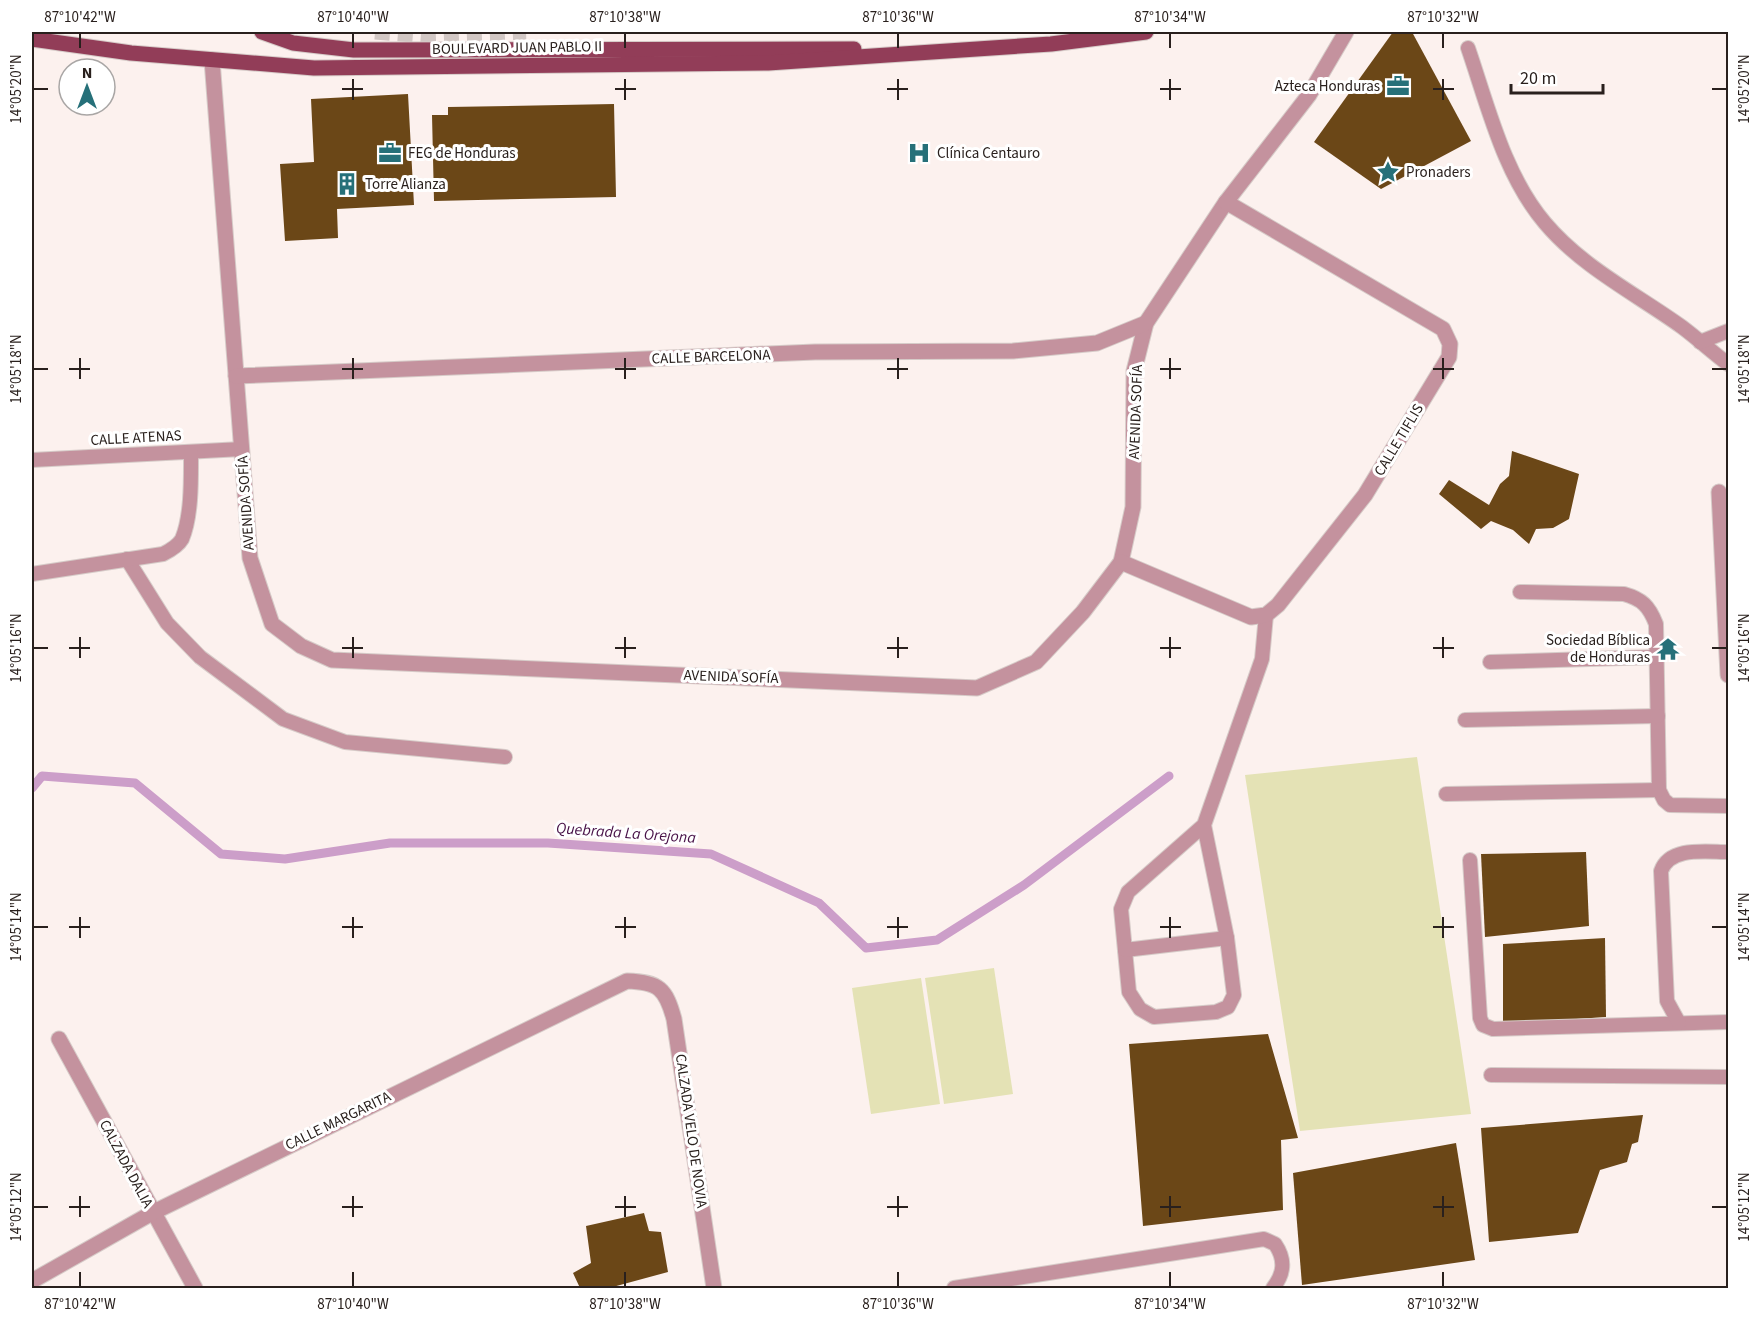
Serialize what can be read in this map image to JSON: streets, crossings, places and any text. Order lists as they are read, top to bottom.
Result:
{
  "streets": {
    "main road": ["BOULEVARD JUAN PABLO II"],
    "street": [
      "CALLE BARCELONA",
      "AVENIDA SOFÍA",
      "CALLE TIFLIS",
      "CALLE MARGARITA",
      "CALZADA VELO DE NOVIA",
      "CALZADA DALIA"
    ],
    "lane": ["CALLE ATENAS"]
  },
  "crossings": [
    ["BOULEVARD JUAN PABLO II", "AVENIDA SOFÍA"],
    ["CALLE BARCELONA", "AVENIDA SOFÍA"],
    ["AVENIDA SOFÍA", "CALLE ATENAS"],
    ["AVENIDA SOFÍA", "CALLE TIFLIS"],
    ["CALLE MARGARITA", "CALZADA VELO DE NOVIA"],
    ["CALLE MARGARITA", "CALZADA DALIA"]
  ],
  "water": ["Quebrada La Orejona"],
  "places": {
    "office": ["Azteca Honduras", "FEG de Honduras"],
    "hospital": ["Clínica Centauro"],
    "place": ["Pronaders"],
    "building": ["Torre Alianza"],
    "temple": ["Sociedad Bíblica de Honduras"]
  },
  "scale_bar": "20 m",
  "north": "top",
  "coordinates": [
    "87°10'42\"W",
    "87°10'40\"W",
    "87°10'38\"W",
    "87°10'36\"W",
    "87°10'34\"W",
    "87°10'32\"W",
    "14°05'20\"N",
    "14°05'18\"N",
    "14°05'16\"N",
    "14°05'14\"N",
    "14°05'12\"N"
  ]
}
